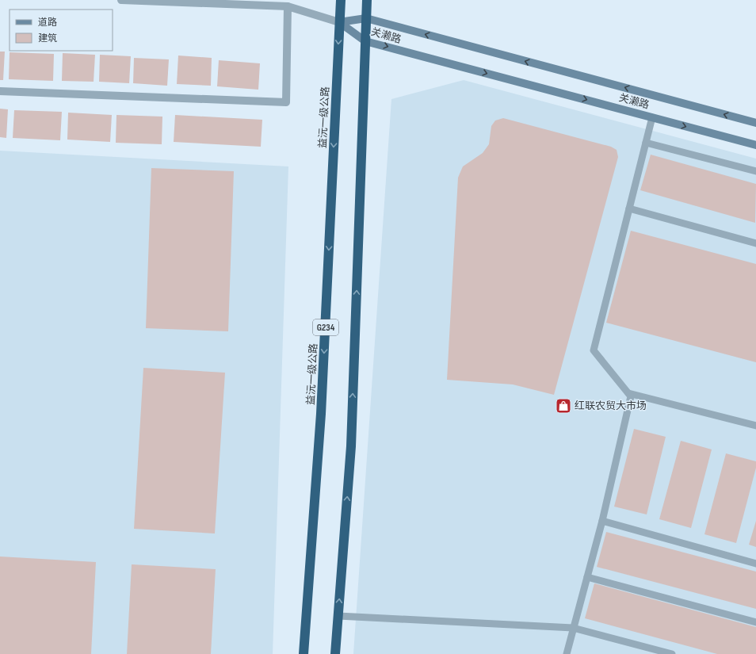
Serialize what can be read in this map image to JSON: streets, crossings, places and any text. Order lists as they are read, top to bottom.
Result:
{
  "streets": {
    "highway": ["益沅一级公路", "G234"],
    "street": ["关濑路"]
  },
  "crossings": [
    ["关濑路", "益沅一级公路"]
  ],
  "places": {
    "shop": ["红联农贸大市场"]
  },
  "legend": ["道路", "建筑"]
}
